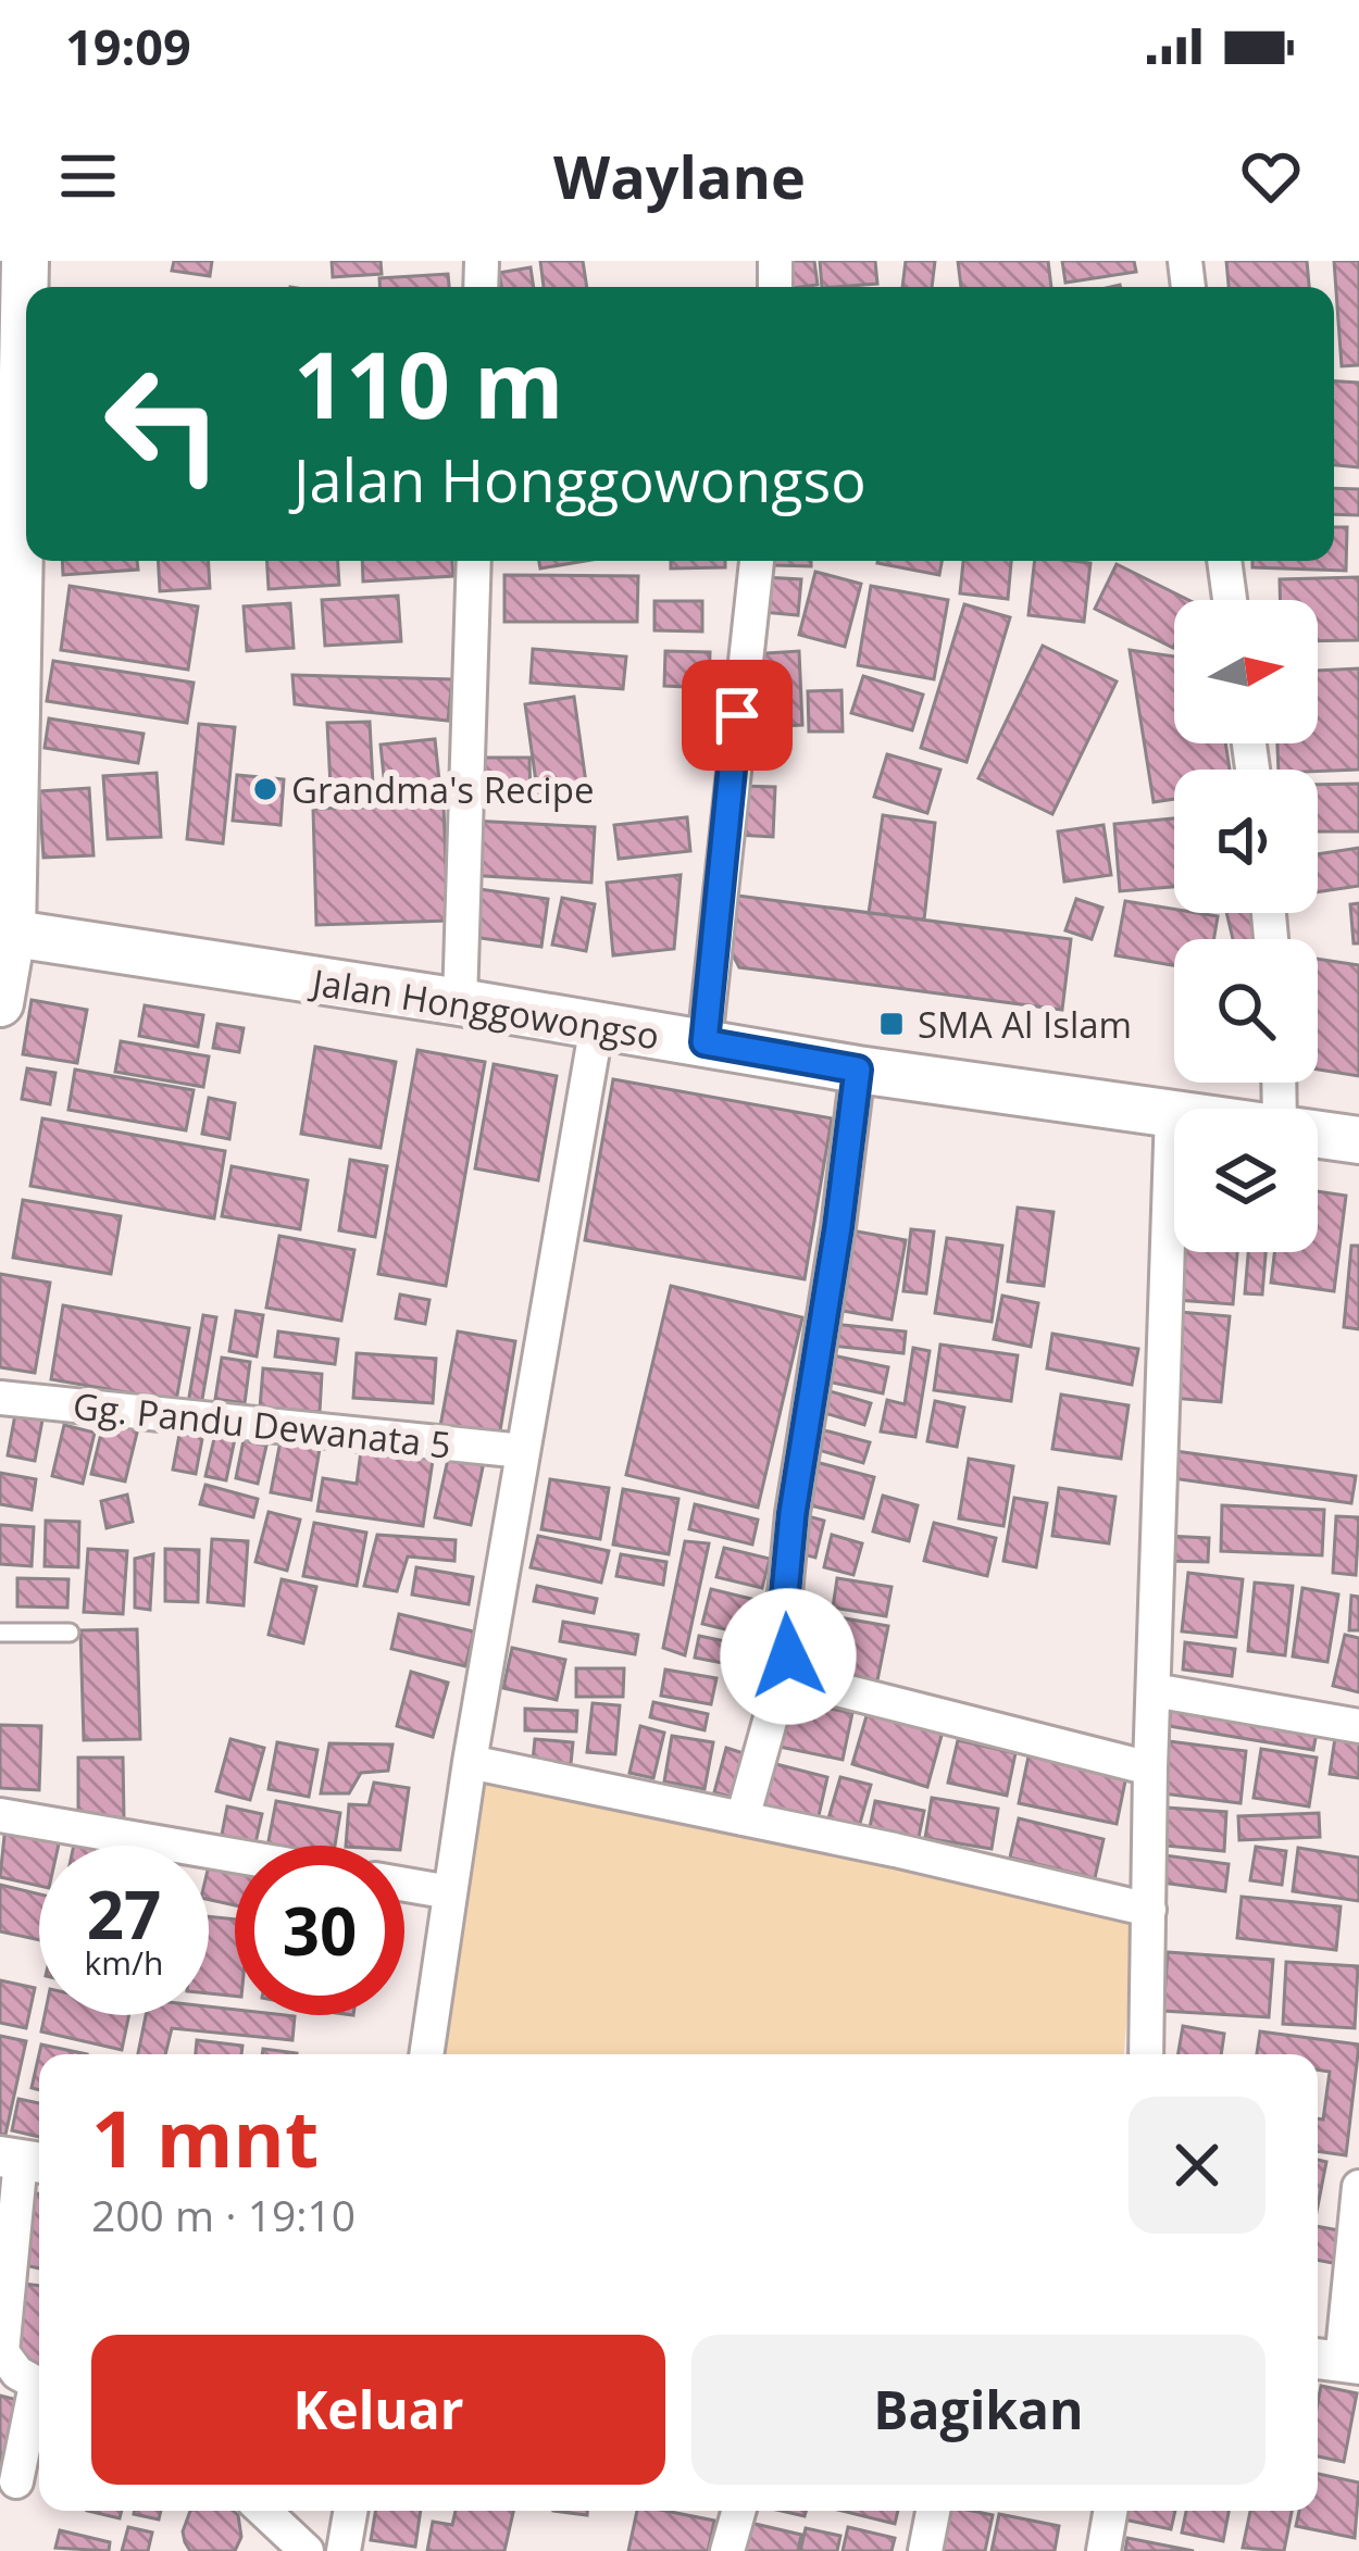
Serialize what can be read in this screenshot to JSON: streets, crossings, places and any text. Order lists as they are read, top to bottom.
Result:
{
  "streets": {
    "main road": ["Jalan Honggowongso"],
    "street": ["Gg. Pandu Dewanata 5"]
  },
  "places": {
    "other": ["Grandma's Recipe"],
    "transit": ["SMA Al Islam"]
  },
  "north": "right",
  "page": {
    "status": "19:09",
    "header": "Waylane",
    "turn": ["110 m", "Jalan Honggowongso"],
    "speed": "27 km/h",
    "limit": "30",
    "heading": ["1 mnt", "200 m · 19:10"],
    "buttons": ["Keluar", "Bagikan"]
  }
}
